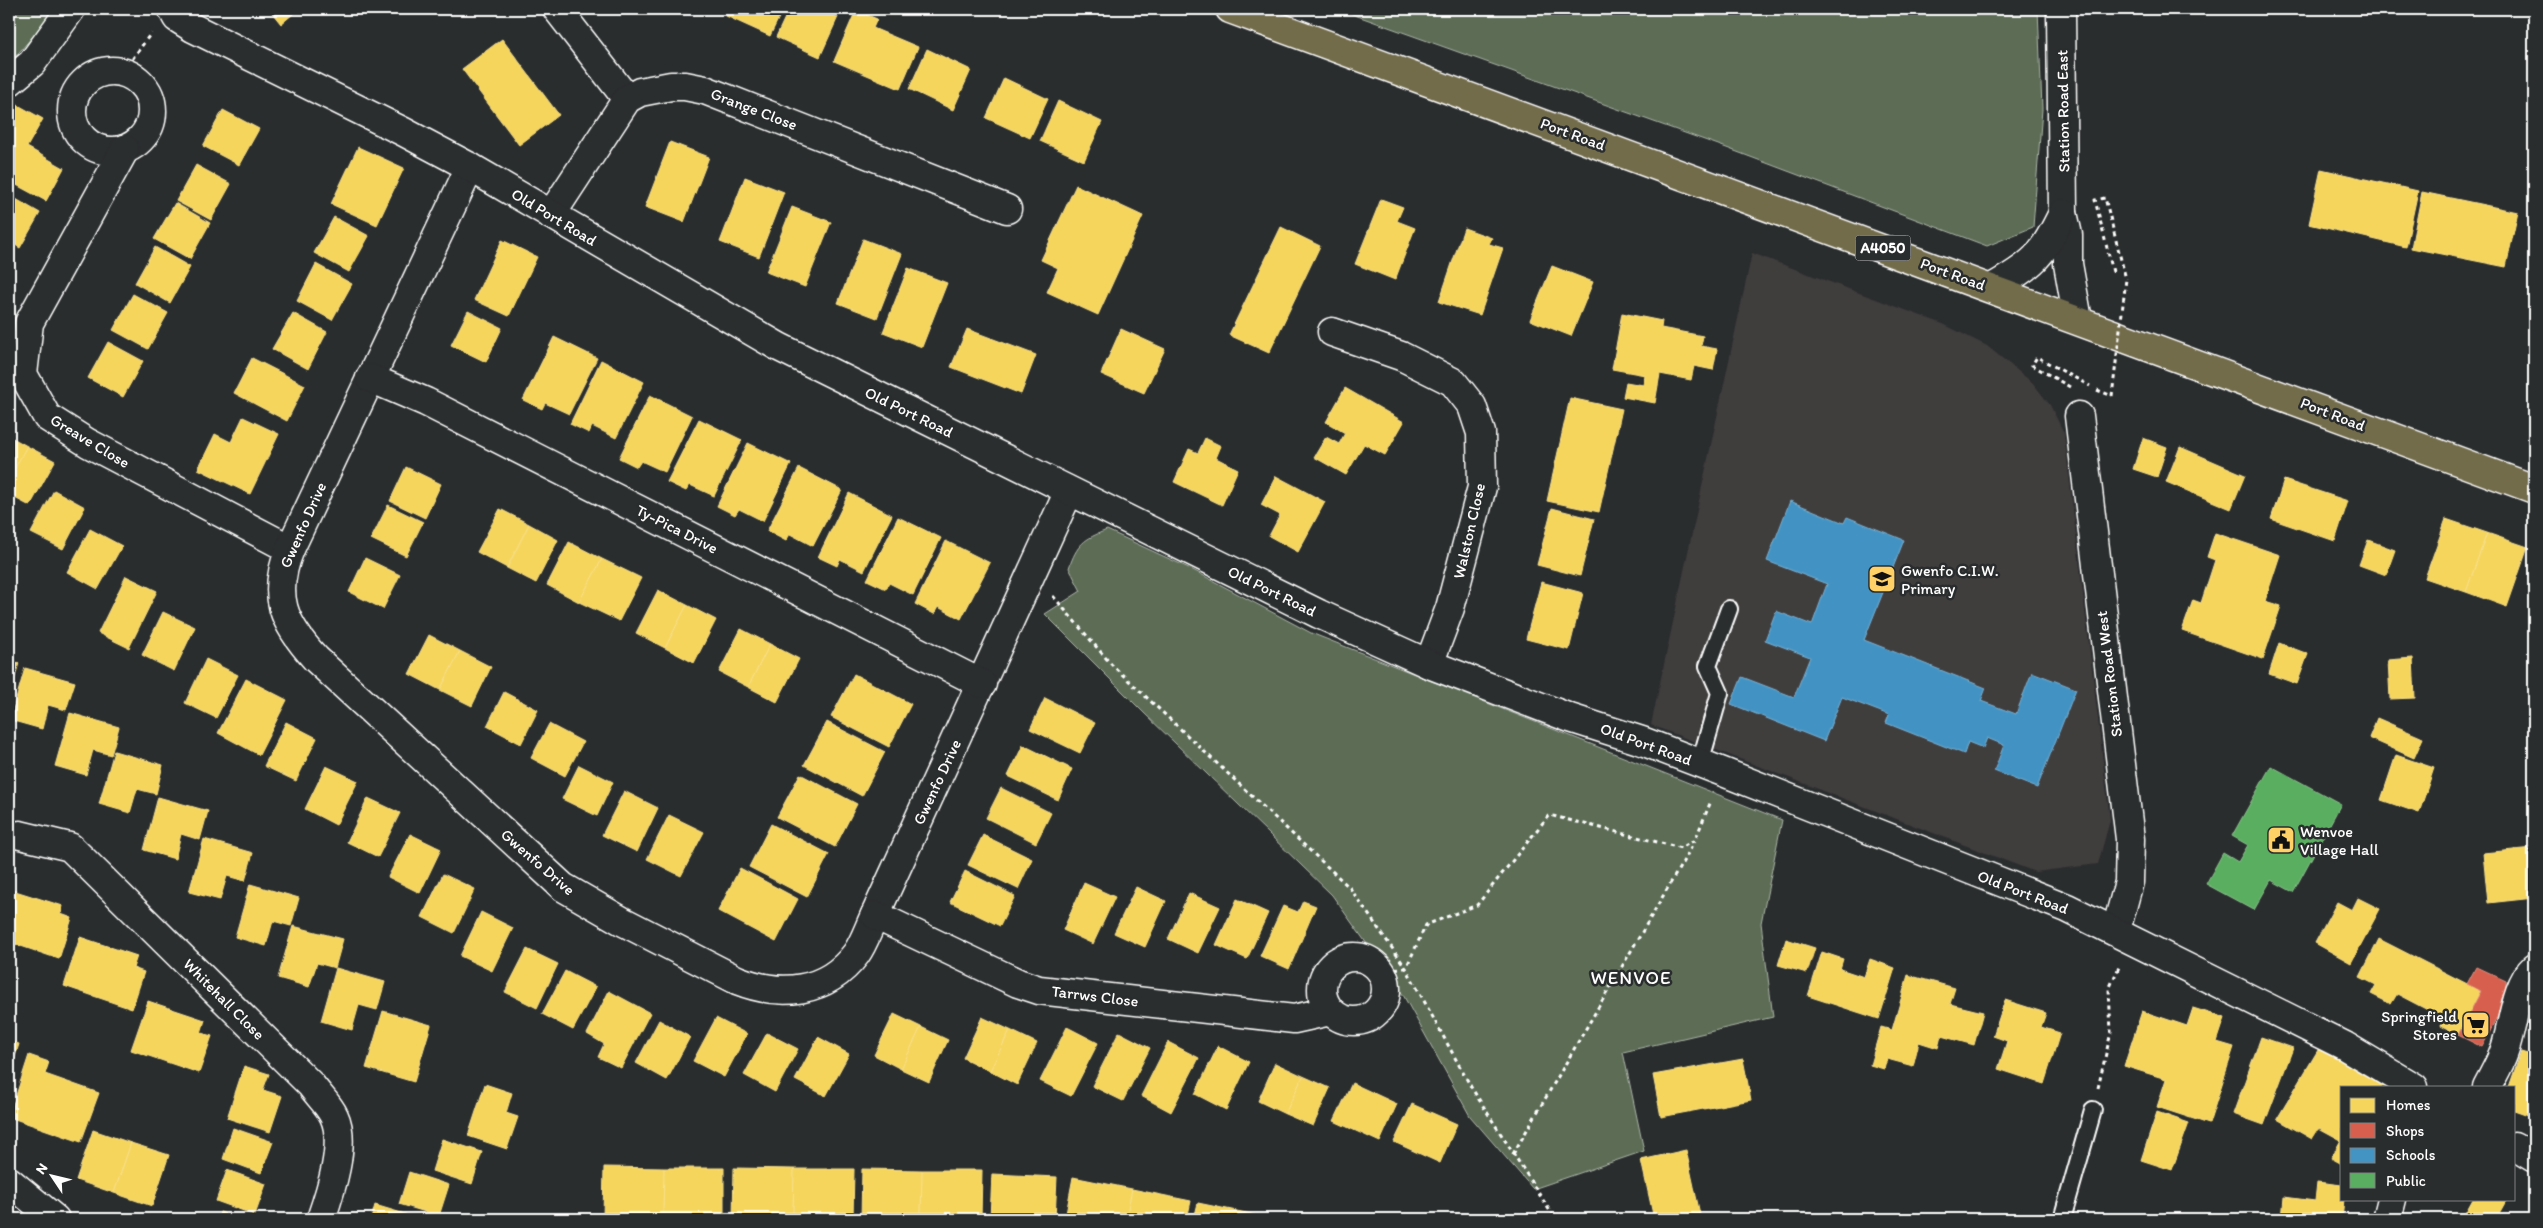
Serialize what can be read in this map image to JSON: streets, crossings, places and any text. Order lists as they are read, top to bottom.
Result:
{
  "streets": {
    "main road": ["Port Road", "A4050"],
    "street": [
      "Grange Close",
      "Station Road East",
      "Old Port Road",
      "Greave Close",
      "Gwenfo Drive",
      "Ty-Pica Drive",
      "Walston Close",
      "Station Road West",
      "Tarrws Close",
      "Whitehall Close"
    ]
  },
  "crossings": [
    ["Station Road East", "Port Road"],
    ["Old Port Road", "Gwenfo Drive"],
    ["Old Port Road", "Walston Close"],
    ["Old Port Road", "Station Road West"],
    ["Greave Close", "Gwenfo Drive"],
    ["Gwenfo Drive", "Ty-Pica Drive"],
    ["Gwenfo Drive", "Tarrws Close"]
  ],
  "districts": ["WENVOE"],
  "places": {
    "school or university": ["Gwenfo C.I.W. Primary"],
    "public building": ["Wenvoe Village Hall"],
    "supermarket": ["Springfield Stores"]
  },
  "legend": [
    "Homes",
    "Shops",
    "Schools",
    "Public"
  ],
  "north": "top left"
}
